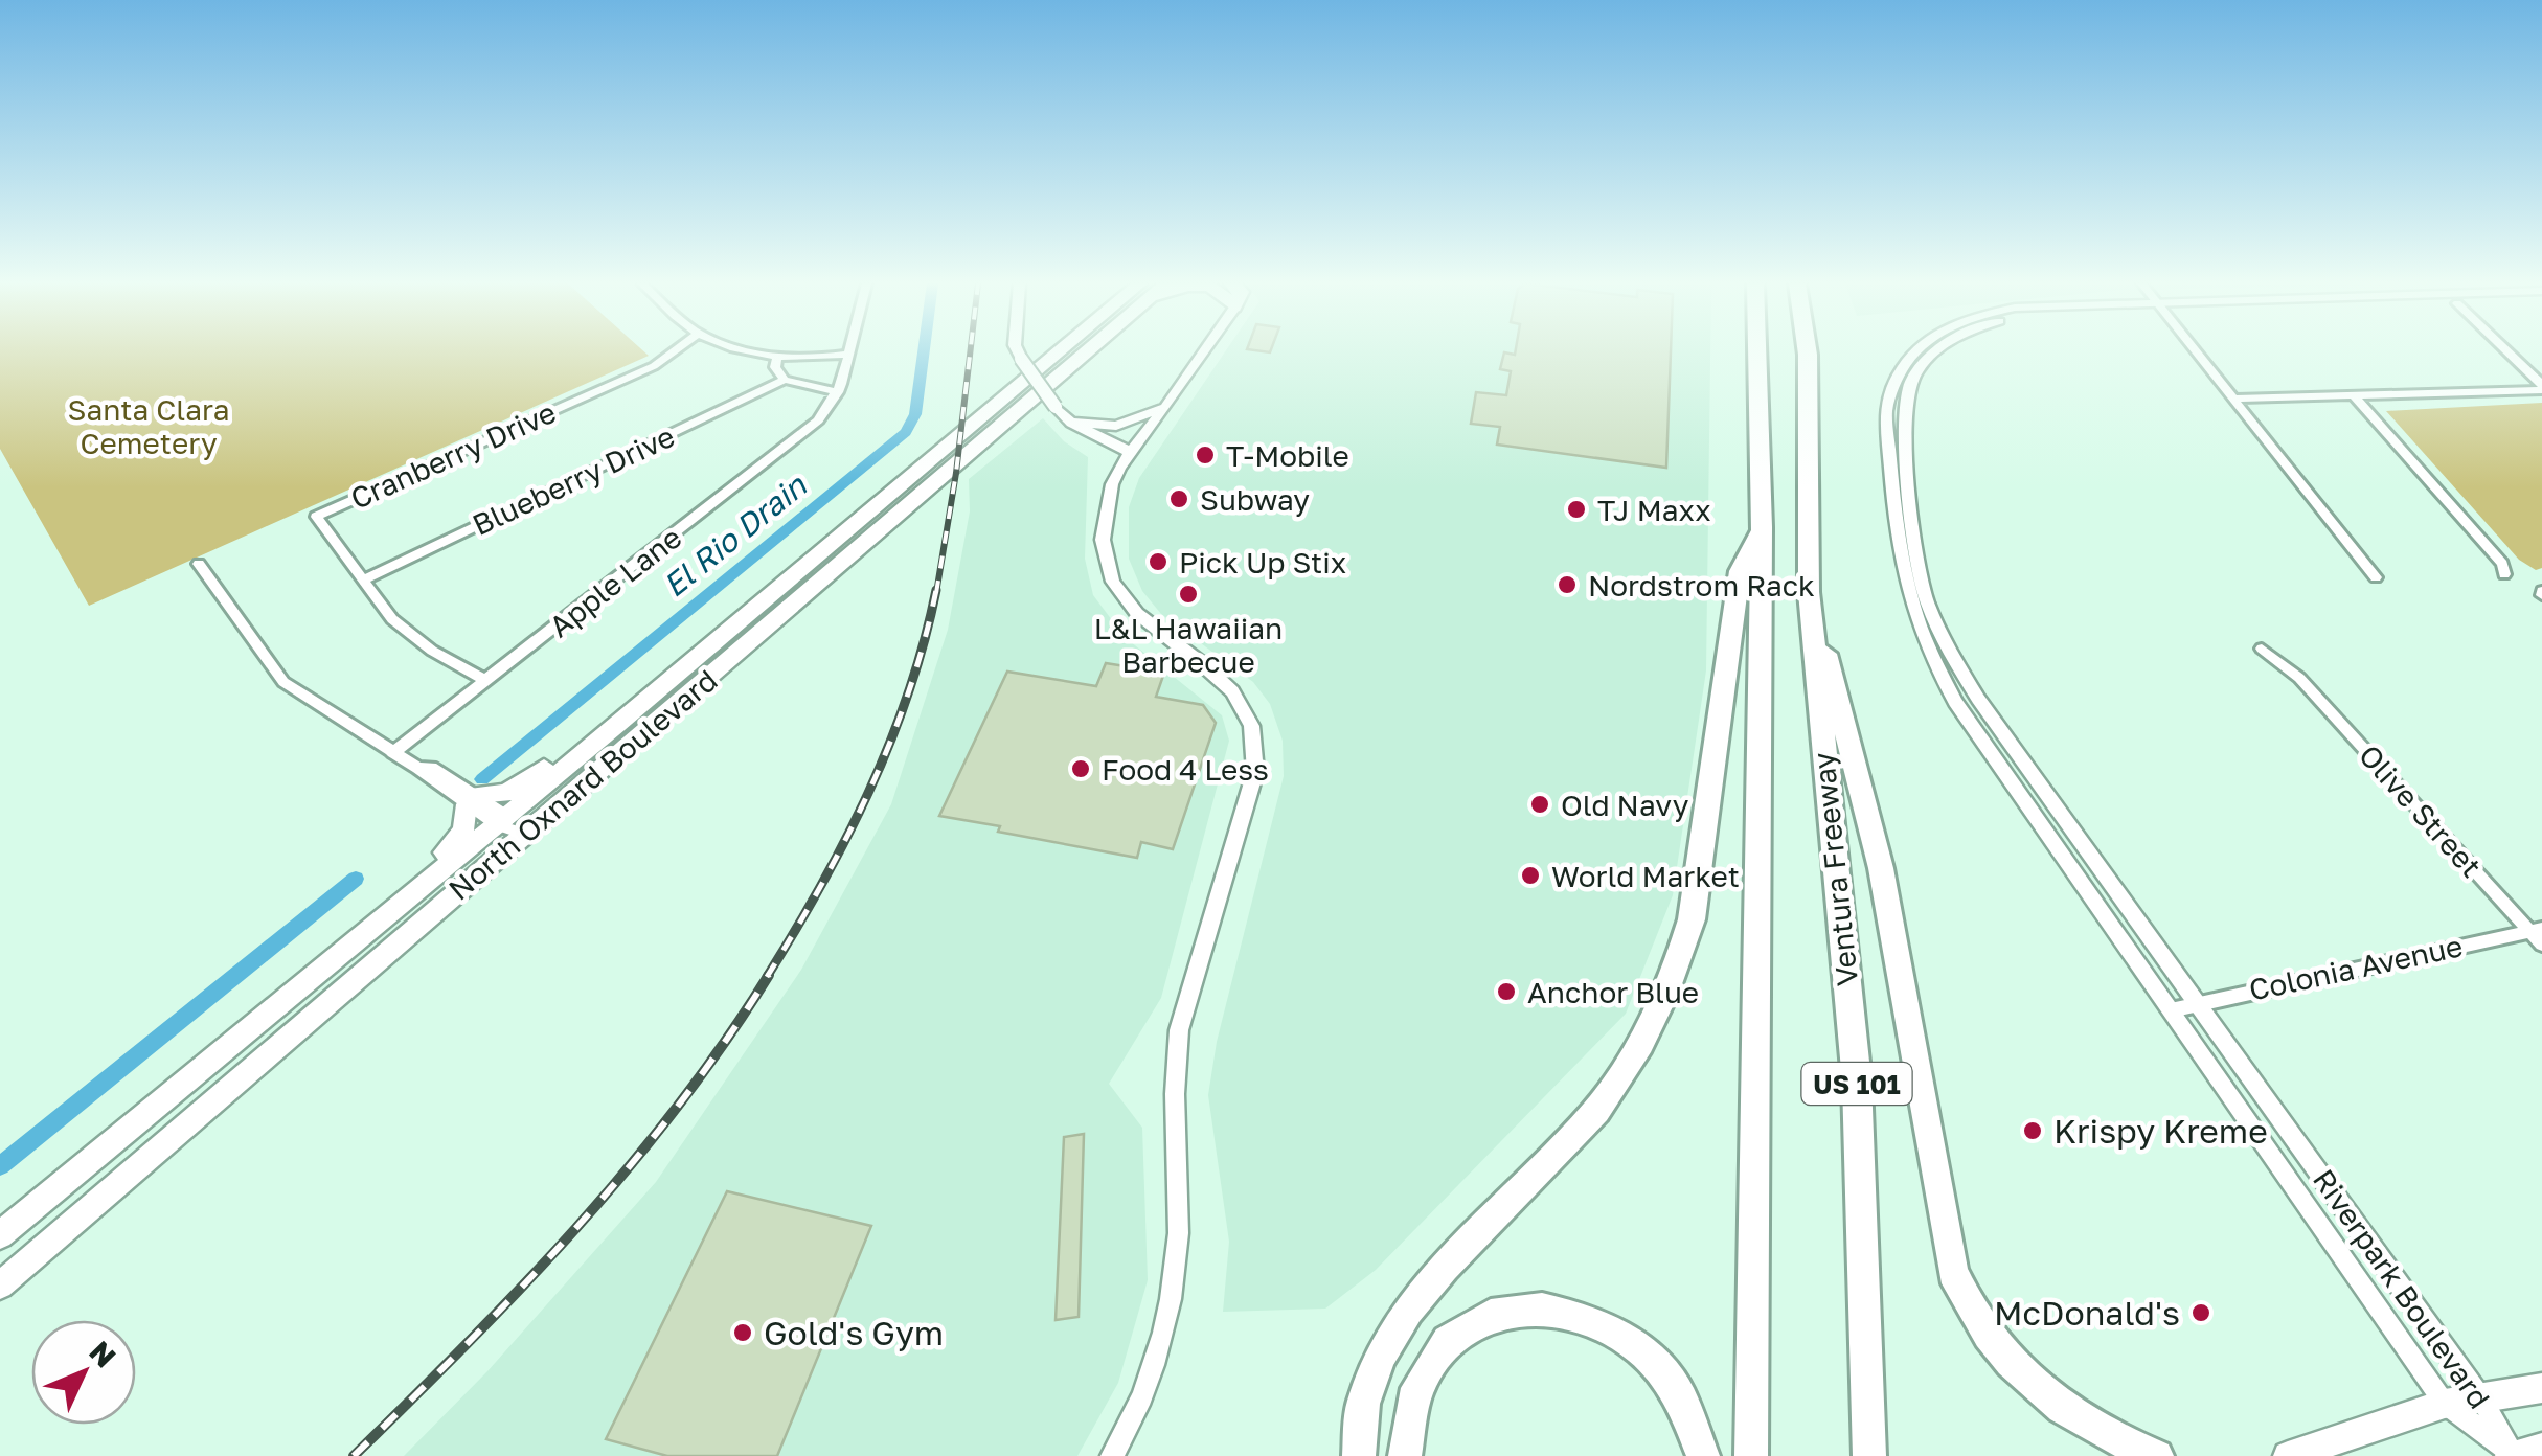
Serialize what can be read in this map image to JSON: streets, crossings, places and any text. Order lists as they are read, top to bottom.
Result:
{
  "streets": {
    "highway": ["Ventura Freeway", "US 101"],
    "main road": ["North Oxnard Boulevard"],
    "street": [
      "Cranberry Drive",
      "Blueberry Drive",
      "Apple Lane",
      "Olive Street",
      "Colonia Avenue",
      "Riverpark Boulevard"
    ]
  },
  "crossings": [
    ["Cranberry Drive", "Blueberry Drive"],
    ["Olive Street", "Colonia Avenue"],
    ["Colonia Avenue", "Riverpark Boulevard"]
  ],
  "water": ["El Rio Drain"],
  "parks": ["Santa Clara Cemetery"],
  "places": [
    "T-Mobile",
    "Subway",
    "TJ Maxx",
    "Pick Up Stix",
    "Nordstrom Rack",
    "L&L Hawaiian Barbecue",
    "Food 4 Less",
    "Old Navy",
    "World Market",
    "Anchor Blue",
    "Krispy Kreme",
    "McDonald's",
    "Gold's Gym"
  ],
  "north": "top right"
}
